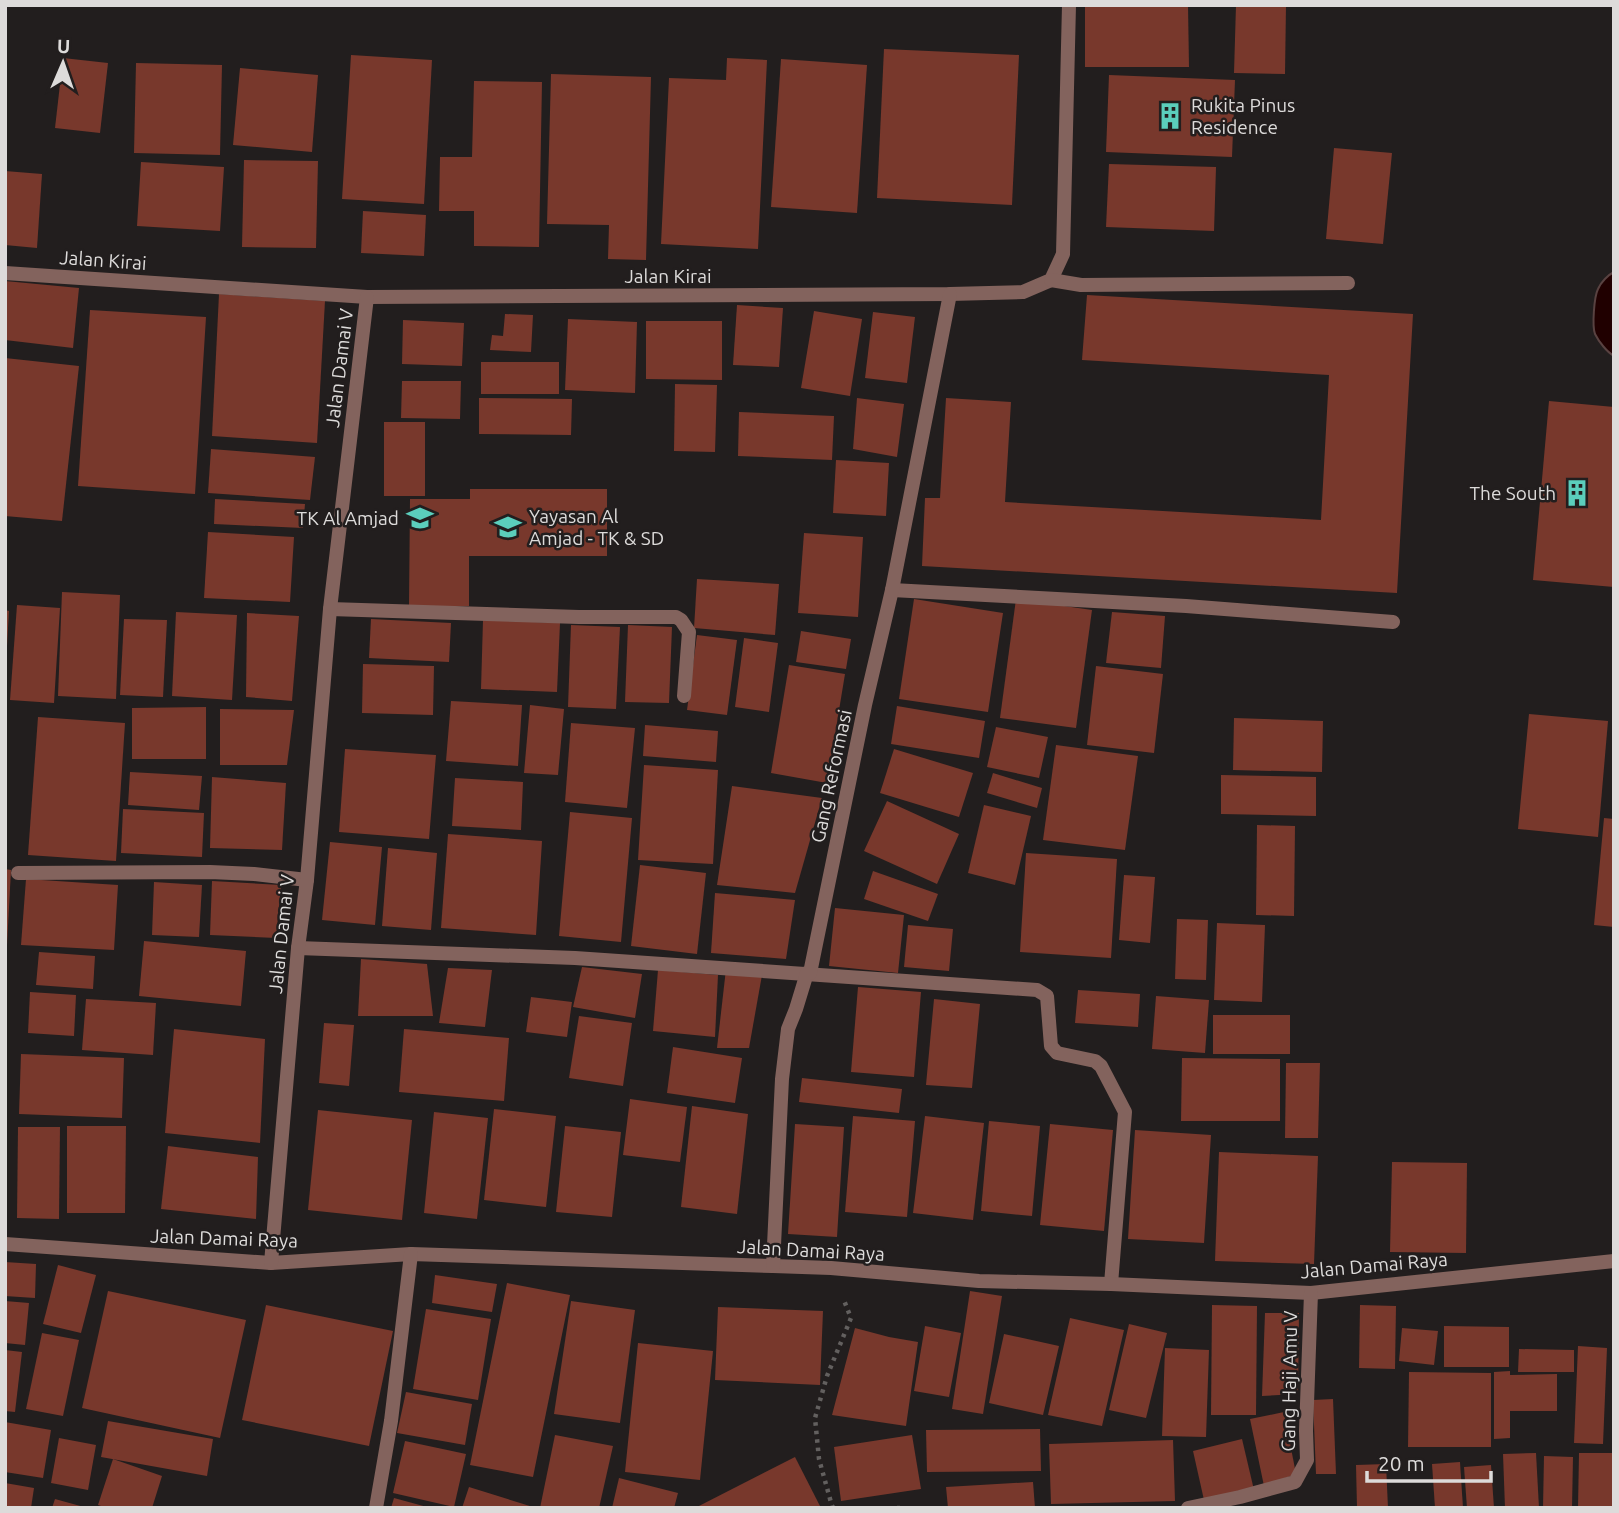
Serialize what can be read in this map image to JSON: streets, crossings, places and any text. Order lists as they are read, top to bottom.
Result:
{
  "streets": {
    "street": [
      "Jalan Kirai",
      "Jalan Damai V",
      "Gang Reformasi",
      "Jalan Damai Raya",
      "Gang Haji Amu V"
    ]
  },
  "crossings": [
    ["Jalan Kirai", "Jalan Damai V"],
    ["Jalan Kirai", "Gang Reformasi"],
    ["Jalan Damai V", "Jalan Damai Raya"],
    ["Gang Reformasi", "Jalan Damai Raya"],
    ["Jalan Damai Raya", "Gang Haji Amu V"]
  ],
  "places": {
    "building": ["Rukita Pinus Residence", "The South"],
    "school or university": ["TK Al Amjad", "Yayasan Al Amjad - TK & SD"]
  },
  "scale_bar": "20 m",
  "north": "top"
}
